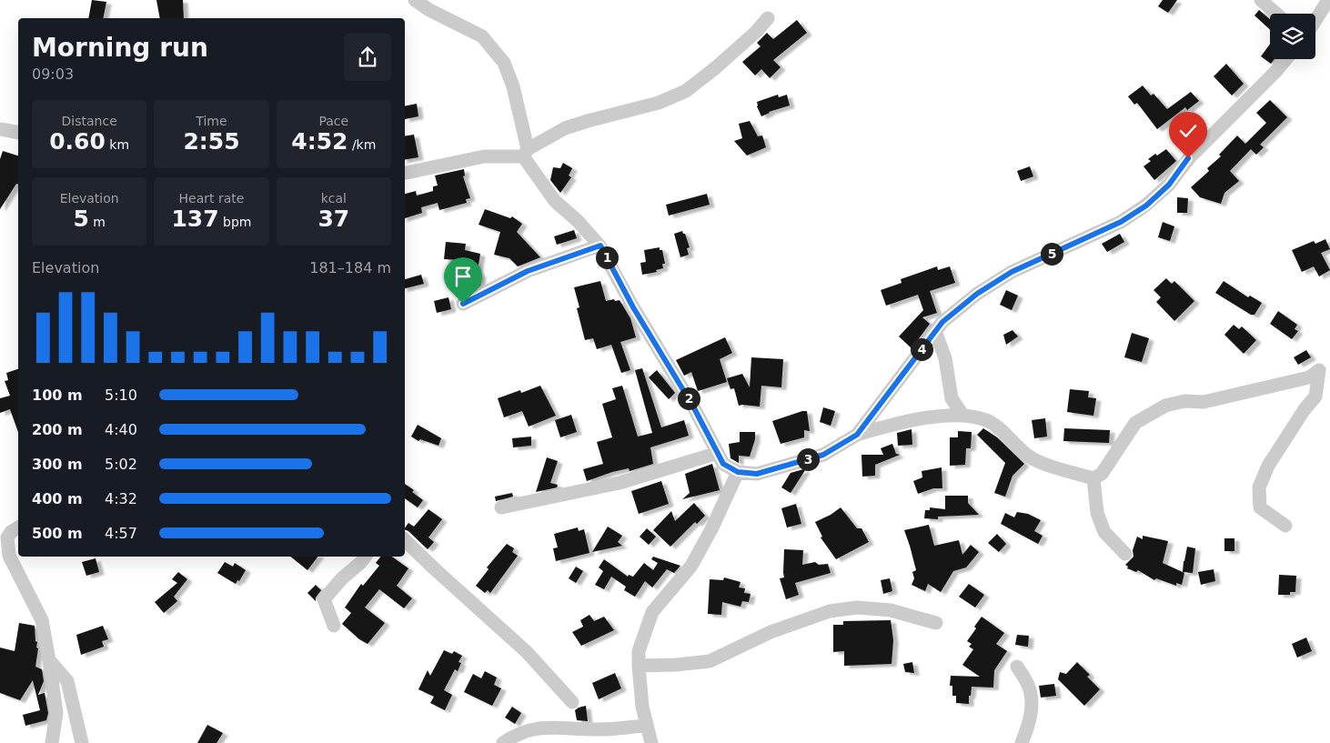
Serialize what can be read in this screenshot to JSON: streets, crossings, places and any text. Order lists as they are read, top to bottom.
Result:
{
  "page": {
    "heading": ["Morning run", "09:03"],
    "stats": [
      ["Distance", "0.60 km"],
      ["Time", "2:55"],
      ["Pace", "4:52 /km"],
      ["Elevation", "5 m"],
      ["Heart rate", "137 bpm"],
      ["kcal", "37"]
    ],
    "pins": [
      "5",
      "1",
      "4",
      "2",
      "3"
    ],
    "chart": ["Elevation", "181–184 m"],
    "list": [
      {
        "name": "100 m",
        "note": "5:10"
      },
      {
        "name": "200 m",
        "note": "4:40"
      },
      {
        "name": "300 m",
        "note": "5:02"
      },
      {
        "name": "400 m",
        "note": "4:32"
      },
      {
        "name": "500 m",
        "note": "4:57"
      }
    ]
  }
}
